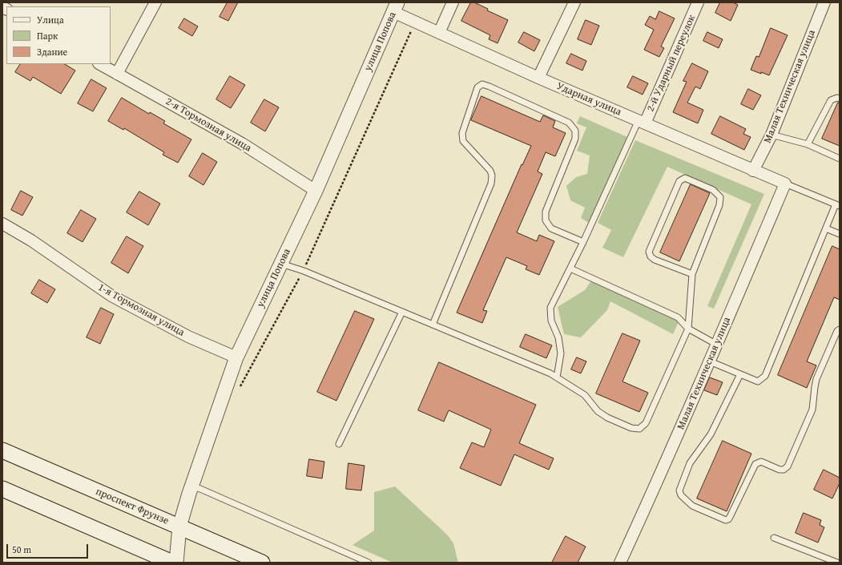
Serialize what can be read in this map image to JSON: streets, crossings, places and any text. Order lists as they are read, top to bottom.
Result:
{
  "streets": {
    "main road": ["проспект Фрунзе"],
    "street": [
      "улица Попова",
      "2-й Ударный переулок",
      "Малая Техническая улица",
      "Ударная улица",
      "2-я Тормозная улица",
      "1-я Тормозная улица"
    ]
  },
  "crossings": [
    ["улица Попова", "Ударная улица"],
    ["улица Попова", "2-я Тормозная улица"],
    ["улица Попова", "1-я Тормозная улица"],
    ["улица Попова", "проспект Фрунзе"],
    ["2-й Ударный переулок", "Ударная улица"],
    ["Малая Техническая улица", "Ударная улица"]
  ],
  "legend": ["Улица", "Парк", "Здание"],
  "scale_bar": "50 m"
}
